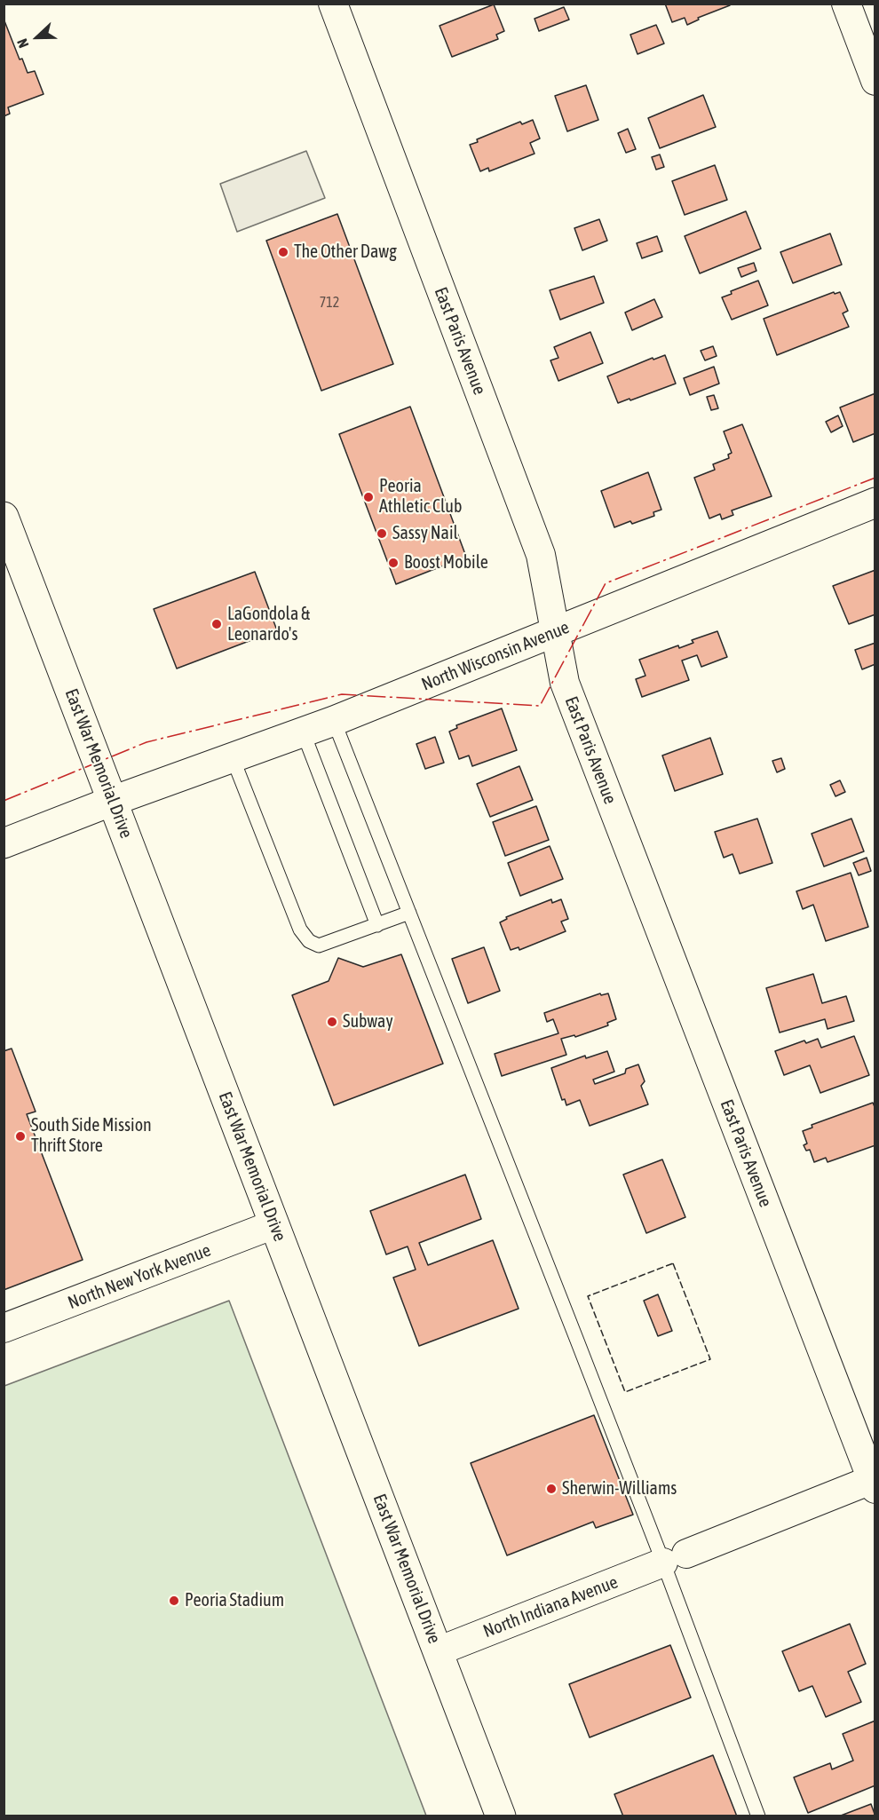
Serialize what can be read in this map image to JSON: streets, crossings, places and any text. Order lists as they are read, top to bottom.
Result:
{
  "streets": {
    "main road": ["North Wisconsin Avenue", "East War Memorial Drive"],
    "street": ["East Paris Avenue", "North New York Avenue", "North Indiana Avenue"]
  },
  "crossings": [
    ["East Paris Avenue", "North Wisconsin Avenue"],
    ["East Paris Avenue", "North Indiana Avenue"],
    ["North Wisconsin Avenue", "East War Memorial Drive"],
    ["East War Memorial Drive", "North New York Avenue"],
    ["East War Memorial Drive", "North Indiana Avenue"]
  ],
  "places": [
    "The Other Dawg",
    "Peoria Athletic Club",
    "Sassy Nail",
    "Boost Mobile",
    "LaGondola & Leonardo's",
    "Subway",
    "South Side Mission Thrift Store",
    "Sherwin-Williams",
    "Peoria Stadium"
  ],
  "house_numbers": ["712"],
  "north": "left"
}
